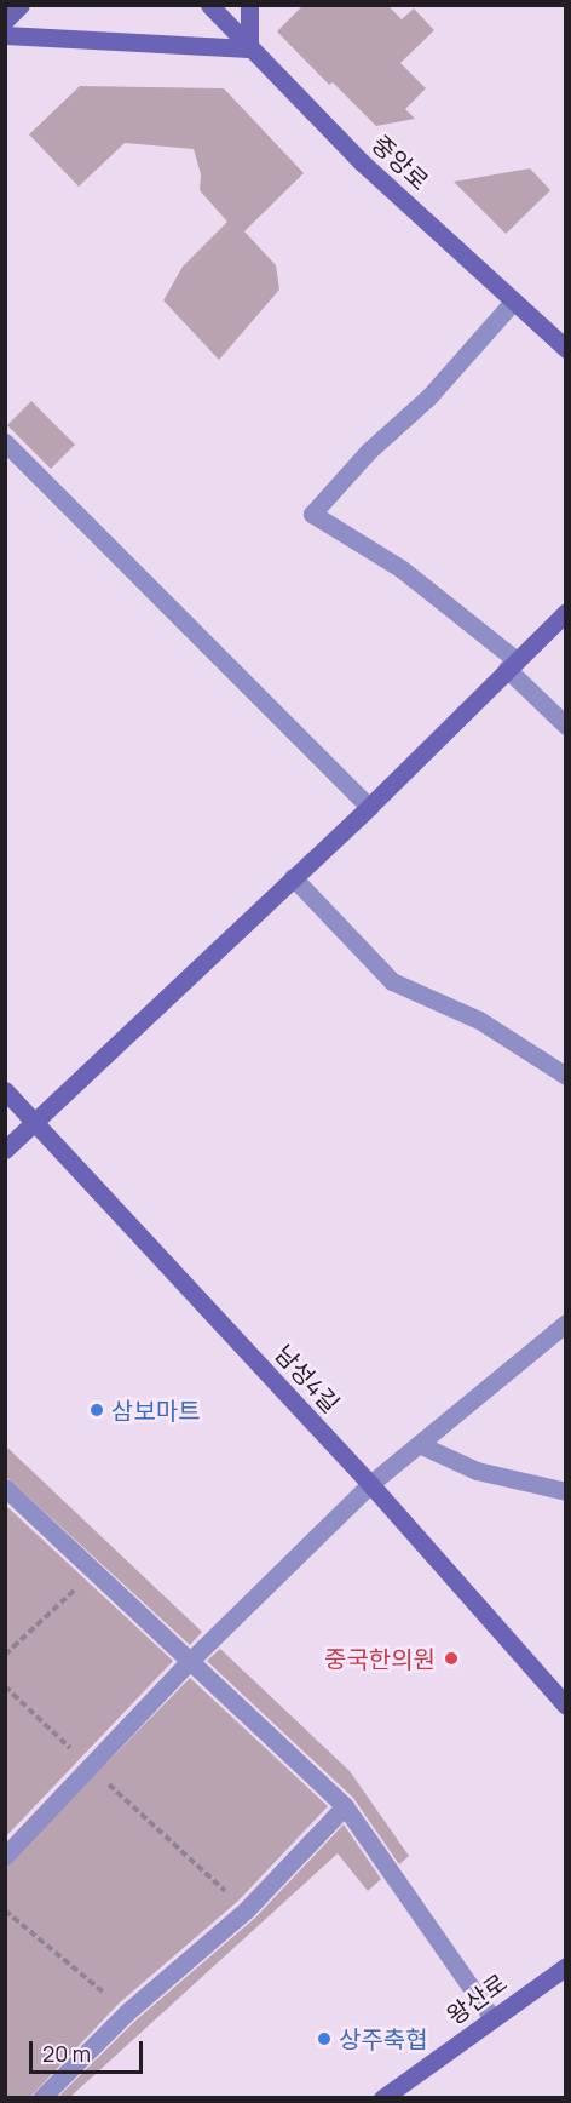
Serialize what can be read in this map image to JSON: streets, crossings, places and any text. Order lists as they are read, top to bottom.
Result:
{
  "streets": {
    "street": ["중앙로", "남성4길", "왕산로"]
  },
  "places": ["삼보마트", "중국한의원", "상주축협"],
  "scale_bar": "20 m"
}
